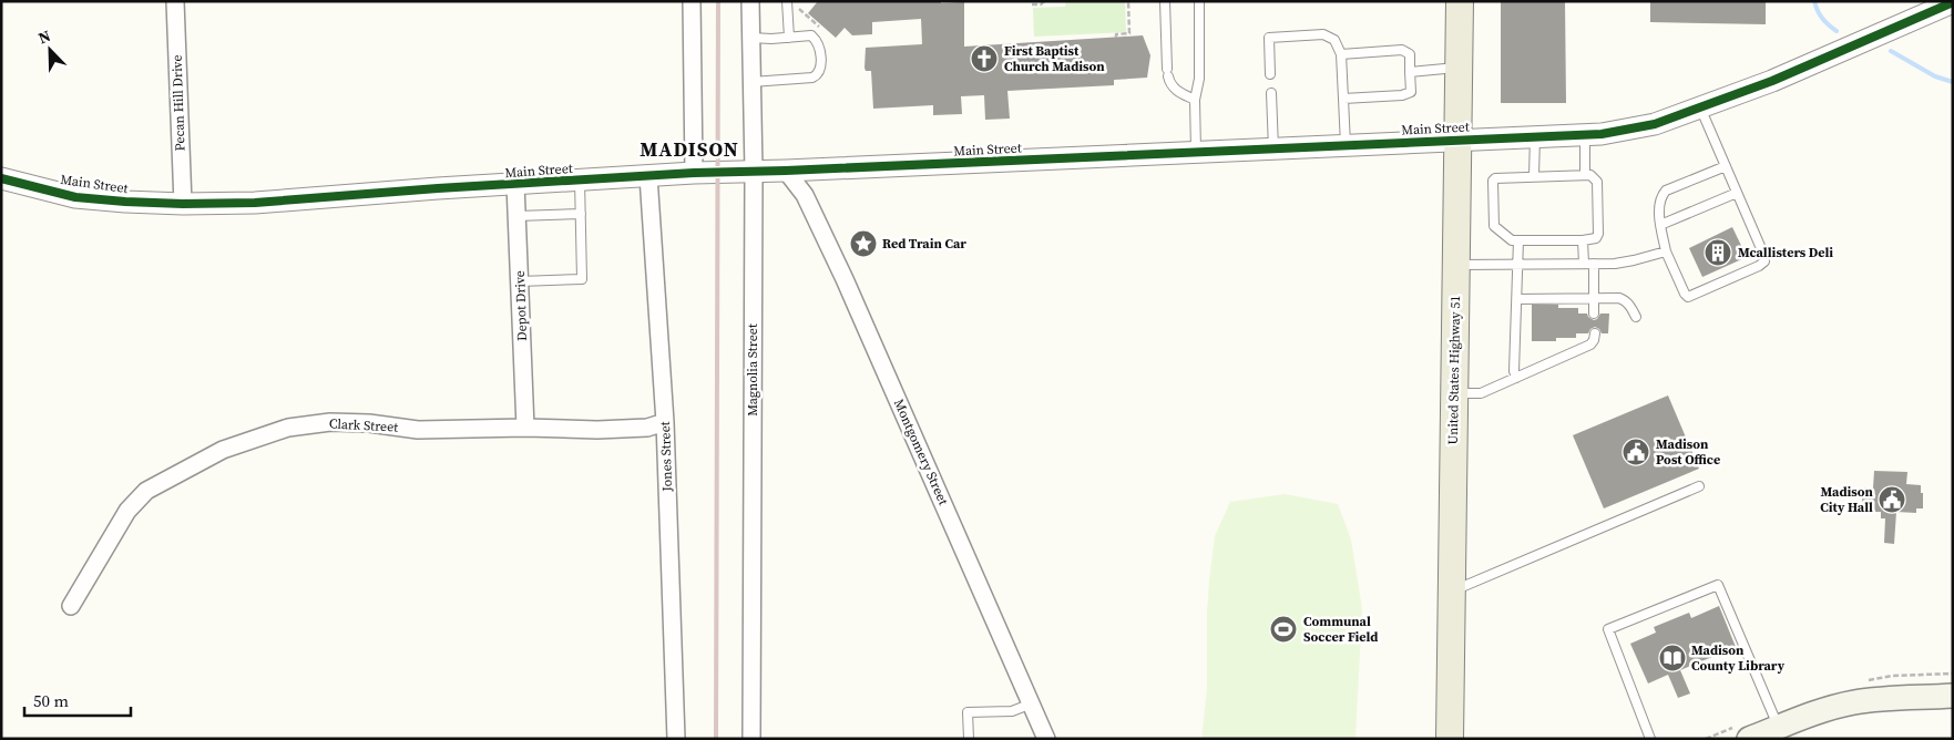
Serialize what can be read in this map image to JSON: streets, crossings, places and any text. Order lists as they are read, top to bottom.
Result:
{
  "streets": {
    "main road": ["United States Highway 51"],
    "street": [
      "Pecan Hill Drive",
      "Main Street",
      "Depot Drive",
      "Magnolia Street",
      "Clark Street",
      "Montgomery Street",
      "Jones Street"
    ]
  },
  "crossings": [
    ["Pecan Hill Drive", "Main Street"],
    ["Main Street", "Depot Drive"],
    ["Main Street", "Magnolia Street"],
    ["Main Street", "United States Highway 51"],
    ["Main Street", "Montgomery Street"],
    ["Main Street", "Jones Street"],
    ["Depot Drive", "Clark Street"],
    ["Clark Street", "Jones Street"]
  ],
  "districts": ["MADISON"],
  "places": {
    "church": ["First Baptist Church Madison"],
    "place": ["Red Train Car"],
    "building": ["Mcallisters Deli"],
    "public building": ["Madison Post Office", "Madison City Hall"],
    "sports": ["Communal Soccer Field"],
    "library": ["Madison County Library"]
  },
  "scale_bar": "50 m",
  "north": "top left"
}
